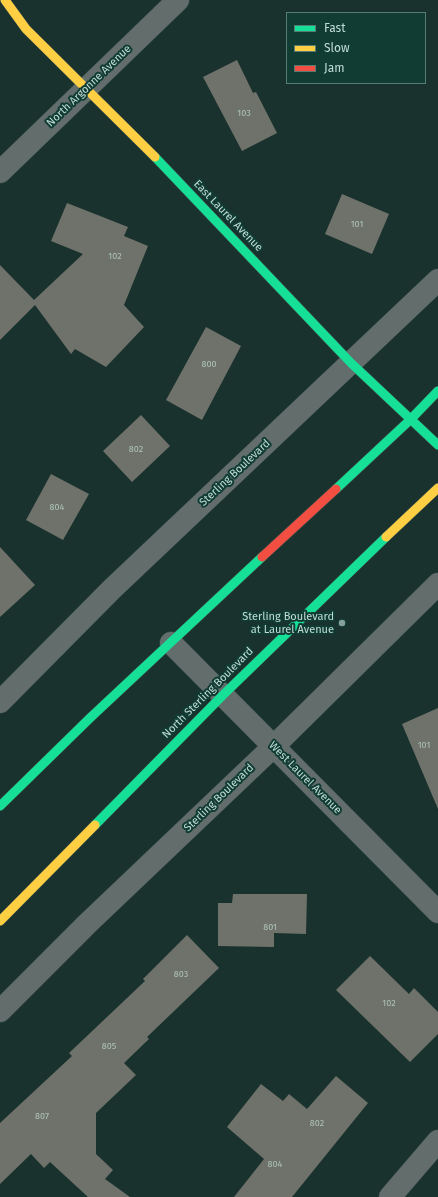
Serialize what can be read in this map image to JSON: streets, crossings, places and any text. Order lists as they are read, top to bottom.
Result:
{
  "streets": {
    "main road": ["East Laurel Avenue", "North Sterling Boulevard"],
    "street": ["North Argonne Avenue", "Sterling Boulevard", "West Laurel Avenue"]
  },
  "crossings": [
    ["North Argonne Avenue", "East Laurel Avenue"],
    ["East Laurel Avenue", "Sterling Boulevard"],
    ["Sterling Boulevard", "West Laurel Avenue"],
    ["North Sterling Boulevard", "West Laurel Avenue"]
  ],
  "places": ["Sterling Boulevard at Laurel Avenue"],
  "house_numbers": [
    "103",
    "101",
    "102",
    "800",
    "802",
    "804",
    "101",
    "801",
    "803",
    "102",
    "805",
    "807",
    "802",
    "804"
  ],
  "legend": ["Fast", "Slow", "Jam"]
}
